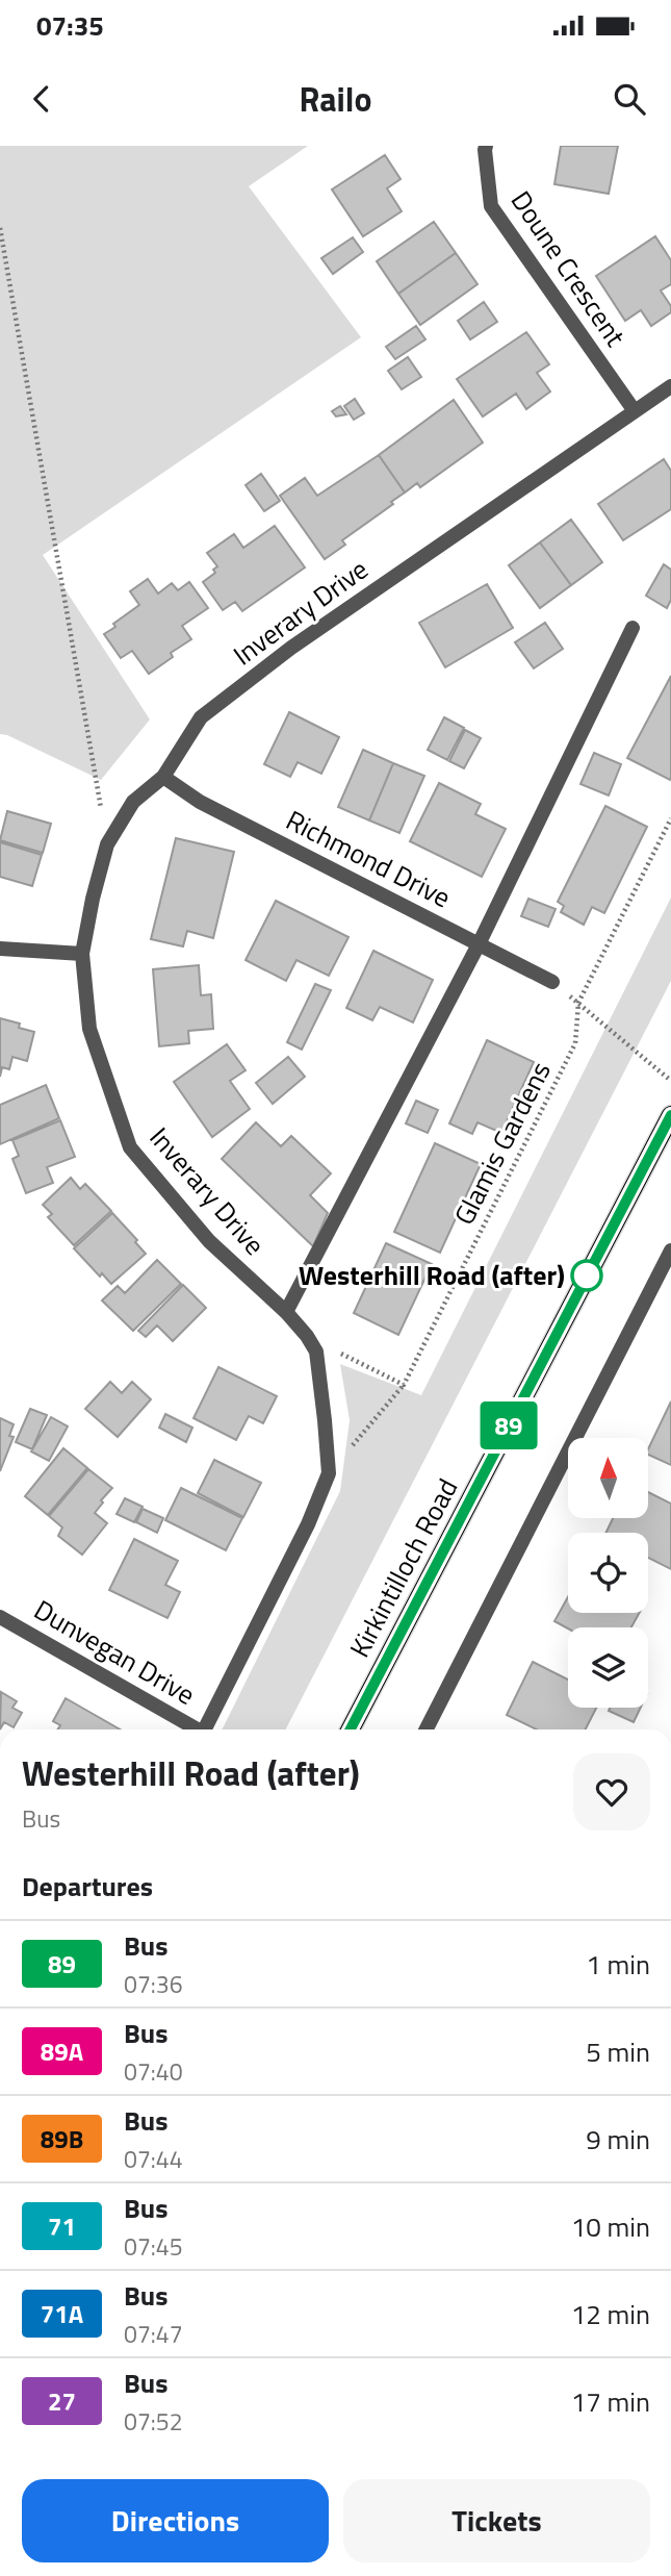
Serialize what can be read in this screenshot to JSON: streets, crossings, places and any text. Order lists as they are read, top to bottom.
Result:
{
  "streets": {
    "main road": ["Kirkintilloch Road"],
    "street": [
      "Doune Crescent",
      "Inverary Drive",
      "Richmond Drive",
      "Dunvegan Drive"
    ],
    "path": ["Glamis Gardens"]
  },
  "crossings": [
    ["Doune Crescent", "Inverary Drive"],
    ["Inverary Drive", "Richmond Drive"],
    ["Inverary Drive", "Glamis Gardens"]
  ],
  "places": ["Westerhill Road (after)"],
  "lines": ["bus line 89"],
  "north": "top",
  "page": {
    "status": "07:35",
    "header": "Railo",
    "on_map": "89",
    "heading": [
      ["Westerhill Road (after)", "Bus"],
      "Departures"
    ],
    "list": [
      {
        "mark": "89",
        "name": "Bus",
        "note": "07:36",
        "value": "1 min"
      },
      {
        "mark": "89A",
        "name": "Bus",
        "note": "07:40",
        "value": "5 min"
      },
      {
        "mark": "89B",
        "name": "Bus",
        "note": "07:44",
        "value": "9 min"
      },
      {
        "mark": "71",
        "name": "Bus",
        "note": "07:45",
        "value": "10 min"
      },
      {
        "mark": "71A",
        "name": "Bus",
        "note": "07:47",
        "value": "12 min"
      },
      {
        "mark": "27",
        "name": "Bus",
        "note": "07:52",
        "value": "17 min"
      }
    ],
    "buttons": ["Directions", "Tickets"]
  }
}
